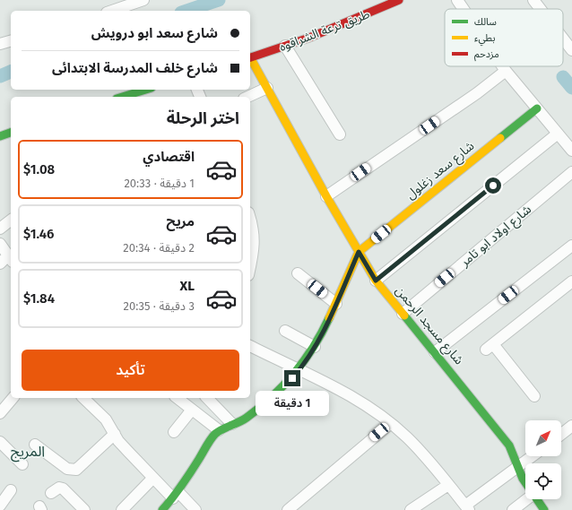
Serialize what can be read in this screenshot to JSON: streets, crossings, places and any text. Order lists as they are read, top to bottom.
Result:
{
  "streets": {
    "street": [
      "طريق ترعة الشراقوه",
      "شارع سعد زغلول",
      "شارع اولاد ابو تامر",
      "شارع مسجد الرحمن"
    ]
  },
  "crossings": [
    ["شارع سعد زغلول", "شارع مسجد الرحمن"],
    ["شارع اولاد ابو تامر", "شارع مسجد الرحمن"]
  ],
  "districts": ["المريج"],
  "legend": ["سالك", "بطيء", "مزدحم"],
  "north": "top right",
  "page": {
    "banner": ["شارع سعد ابو درويش", "شارع خلف المدرسة الابتدائى"],
    "heading": "اختر الرحلة",
    "list": [
      {
        "name": "اقتصادي",
        "note": "1 دقيقة · 20:33",
        "value": "$1.08"
      },
      {
        "name": "مريح",
        "note": "2 دقيقة · 20:34",
        "value": "$1.46"
      },
      {
        "name": "XL",
        "note": "3 دقيقة · 20:35",
        "value": "$1.84"
      }
    ],
    "buttons": "تأكيد",
    "bubble": "1 دقيقة"
  }
}
